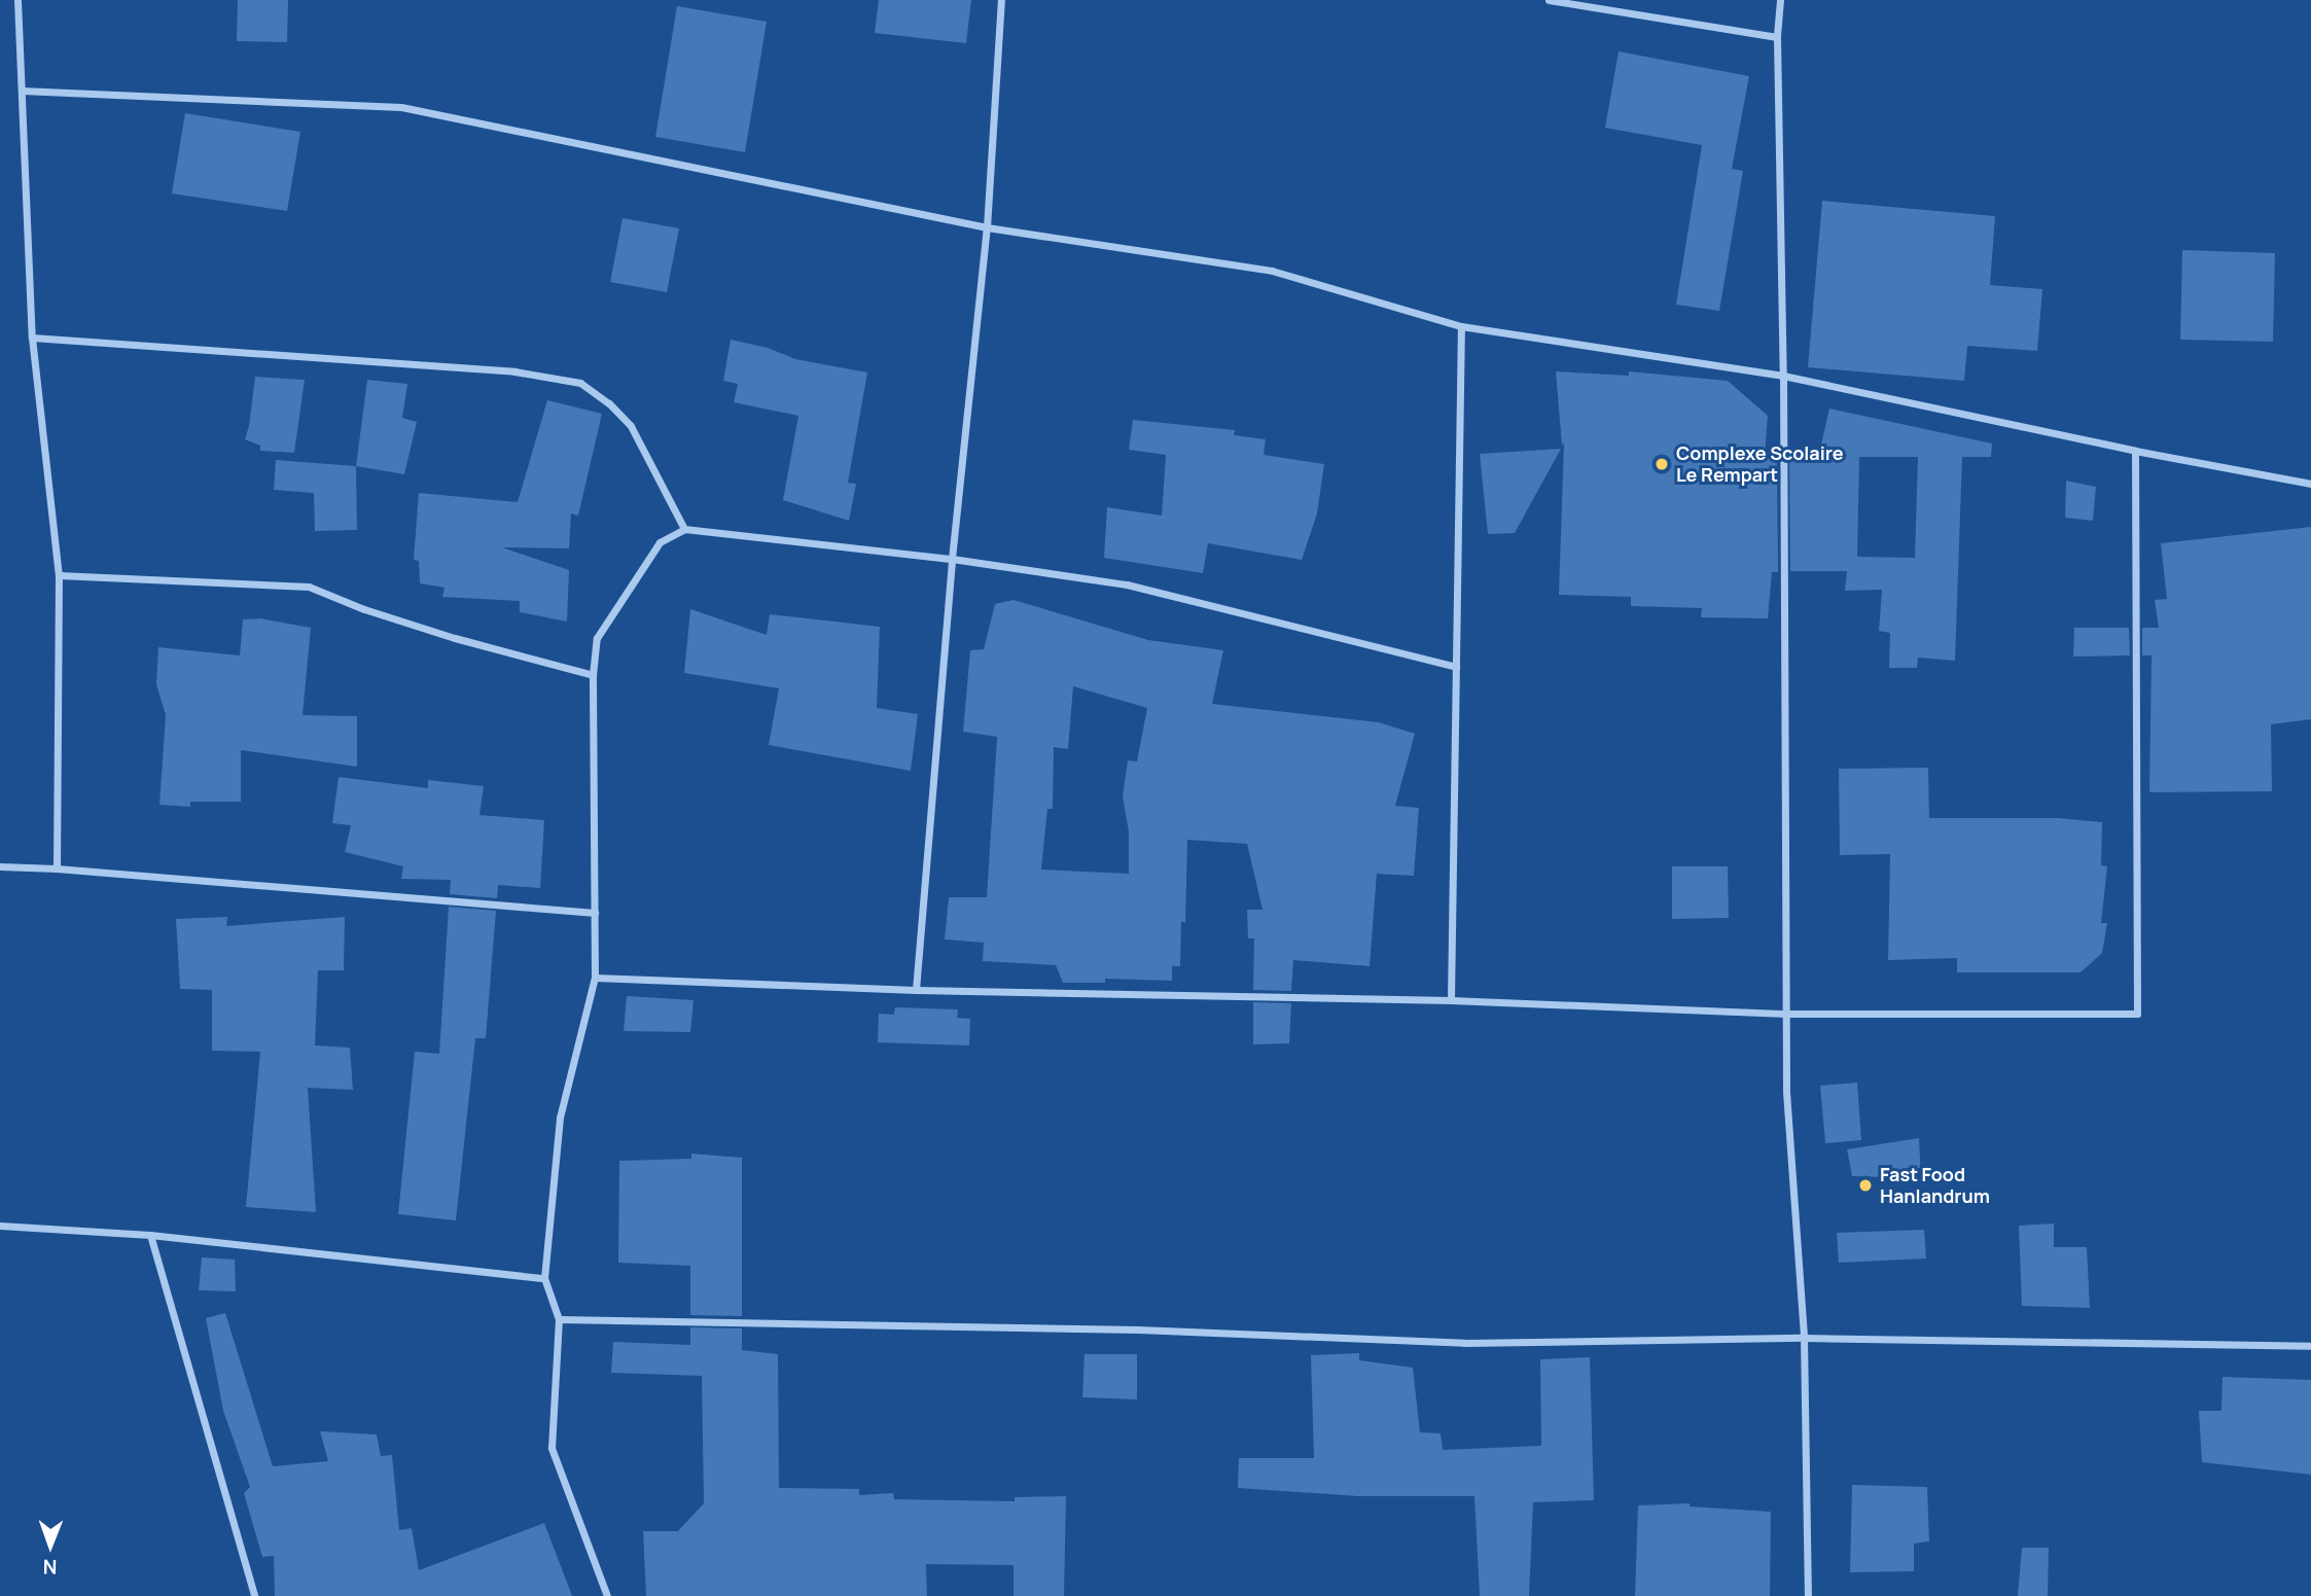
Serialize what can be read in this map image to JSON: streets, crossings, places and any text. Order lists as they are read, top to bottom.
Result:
{
  "places": ["Complexe Scolaire Le Rempart", "Fast Food Hanlandrum"],
  "north": "bottom"
}
